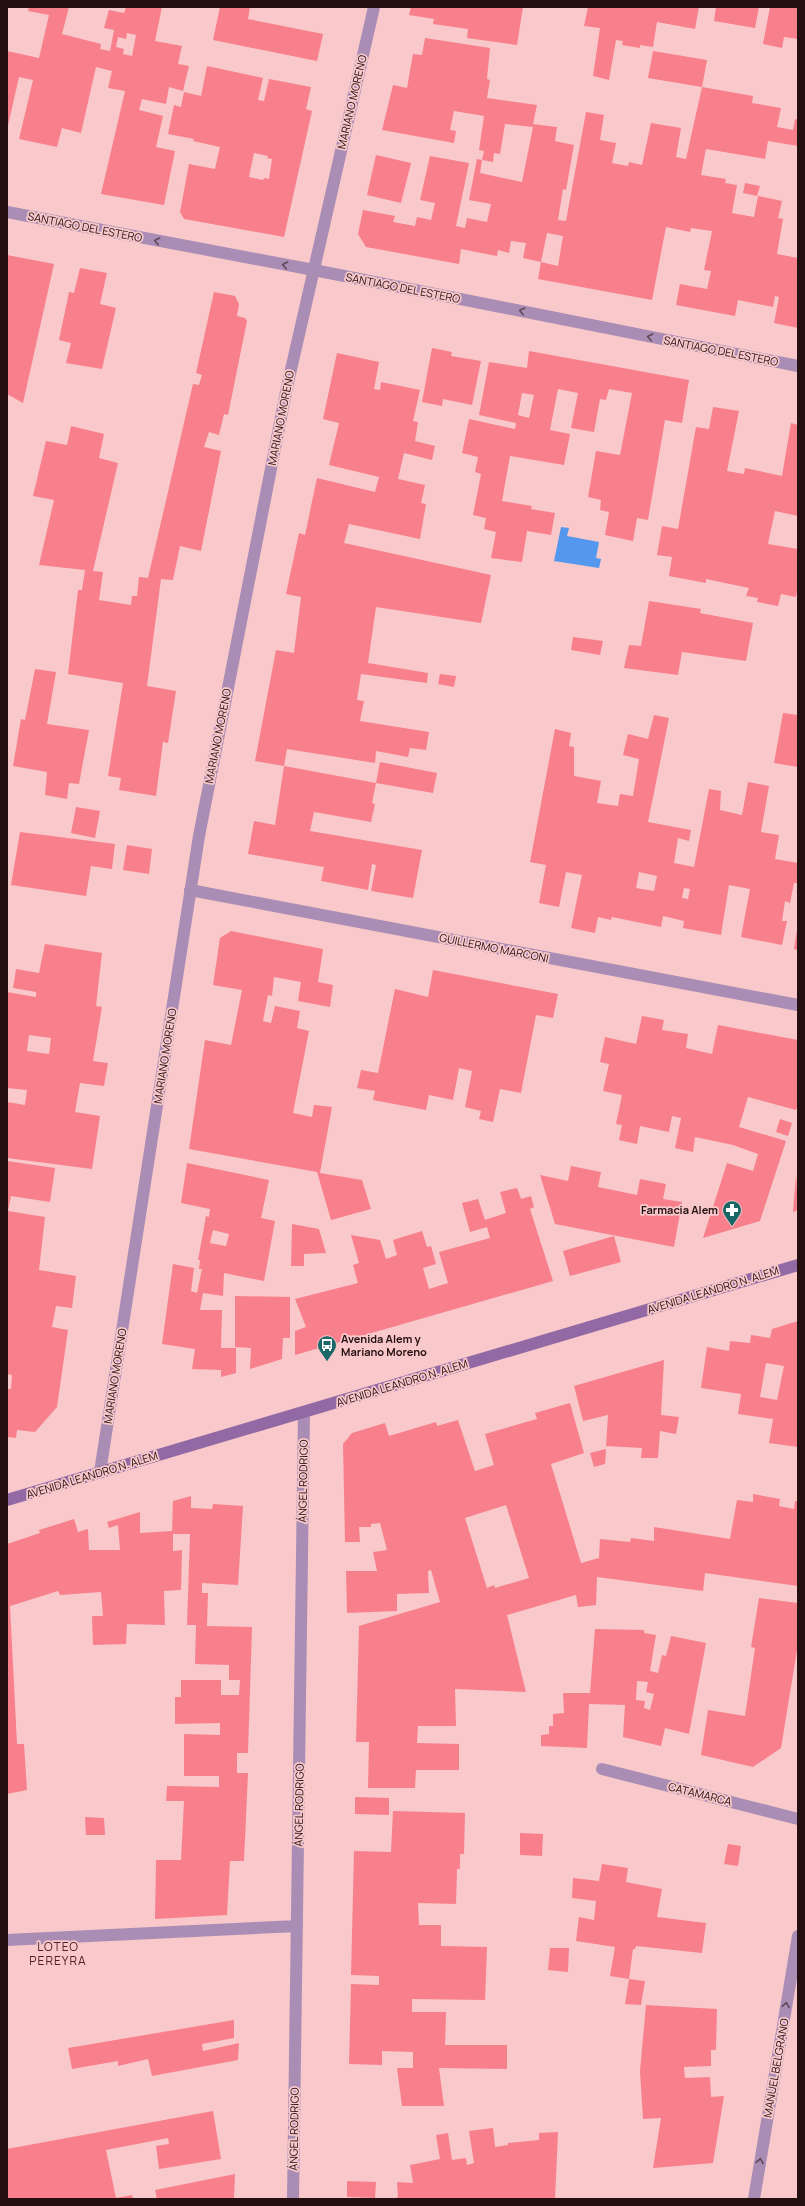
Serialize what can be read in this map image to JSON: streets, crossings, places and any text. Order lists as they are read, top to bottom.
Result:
{
  "streets": {
    "street": [
      "MARIANO MORENO",
      "SANTIAGO DEL ESTERO",
      "GUILLERMO MARCONI",
      "AVENIDA LEANDRO N. ALEM",
      "ÁNGEL RODRIGO",
      "CATAMARCA",
      "MANUEL BELGRANO"
    ]
  },
  "crossings": [
    ["MARIANO MORENO", "SANTIAGO DEL ESTERO"],
    ["MARIANO MORENO", "GUILLERMO MARCONI"],
    ["MARIANO MORENO", "AVENIDA LEANDRO N. ALEM"],
    ["AVENIDA LEANDRO N. ALEM", "ÁNGEL RODRIGO"]
  ],
  "one_way": ["SANTIAGO DEL ESTERO", "MANUEL BELGRANO"],
  "districts": ["LOTEO PEREYRA"],
  "places": {
    "pharmacy": ["Farmacia Alem"],
    "bus stop": ["Avenida Alem y Mariano Moreno"]
  }
}
